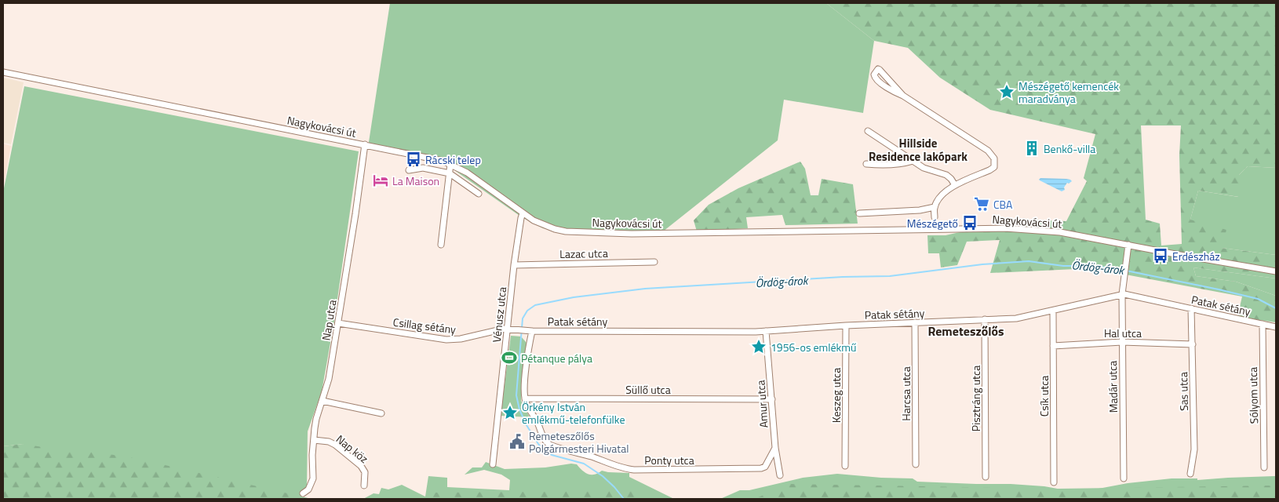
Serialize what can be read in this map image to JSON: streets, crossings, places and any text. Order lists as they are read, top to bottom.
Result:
{
  "streets": {
    "street": [
      "Nagykovácsi út",
      "Lazac utca",
      "Patak sétány",
      "Vénusz utca",
      "Nap utca",
      "Csillag sétány",
      "Hal utca",
      "Madár utca",
      "Süllő utca",
      "Sas utca",
      "Harcsa utca",
      "Keszeg utca",
      "Sólyom utca",
      "Csík utca",
      "Pisztráng utca",
      "Amur utca",
      "Nap köz",
      "Ponty utca"
    ]
  },
  "crossings": [
    ["Nagykovácsi út", "Vénusz utca"],
    ["Nagykovácsi út", "Nap utca"],
    ["Nagykovácsi út", "Madár utca"],
    ["Lazac utca", "Vénusz utca"],
    ["Patak sétány", "Vénusz utca"],
    ["Patak sétány", "Csillag sétány"],
    ["Patak sétány", "Madár utca"],
    ["Patak sétány", "Sas utca"],
    ["Patak sétány", "Harcsa utca"],
    ["Patak sétány", "Keszeg utca"],
    ["Patak sétány", "Sólyom utca"],
    ["Patak sétány", "Csík utca"],
    ["Patak sétány", "Pisztráng utca"],
    ["Patak sétány", "Amur utca"],
    ["Vénusz utca", "Csillag sétány"],
    ["Nap utca", "Csillag sétány"],
    ["Nap utca", "Nap köz"],
    ["Hal utca", "Madár utca"],
    ["Hal utca", "Sas utca"],
    ["Hal utca", "Csík utca"],
    ["Süllő utca", "Amur utca"],
    ["Süllő utca", "Ponty utca"],
    ["Amur utca", "Ponty utca"]
  ],
  "districts": ["Hillside Residence lakópark", "Remeteszőlős"],
  "water": ["Ördög-árok"],
  "places": {
    "place": ["Mészégető kemencék maradványa", "1956-os emlékmű", "Örkény István emlékmű-telefonfülke"],
    "building": ["Benkő-villa"],
    "bus stop": ["Rácski telep", "Mészégető", "Erdészház"],
    "hotel": ["La Maison"],
    "supermarket": ["CBA"],
    "sports": ["Pétanque pálya"],
    "public building": ["Remeteszőlős Polgármesteri Hivatal"]
  }
}
